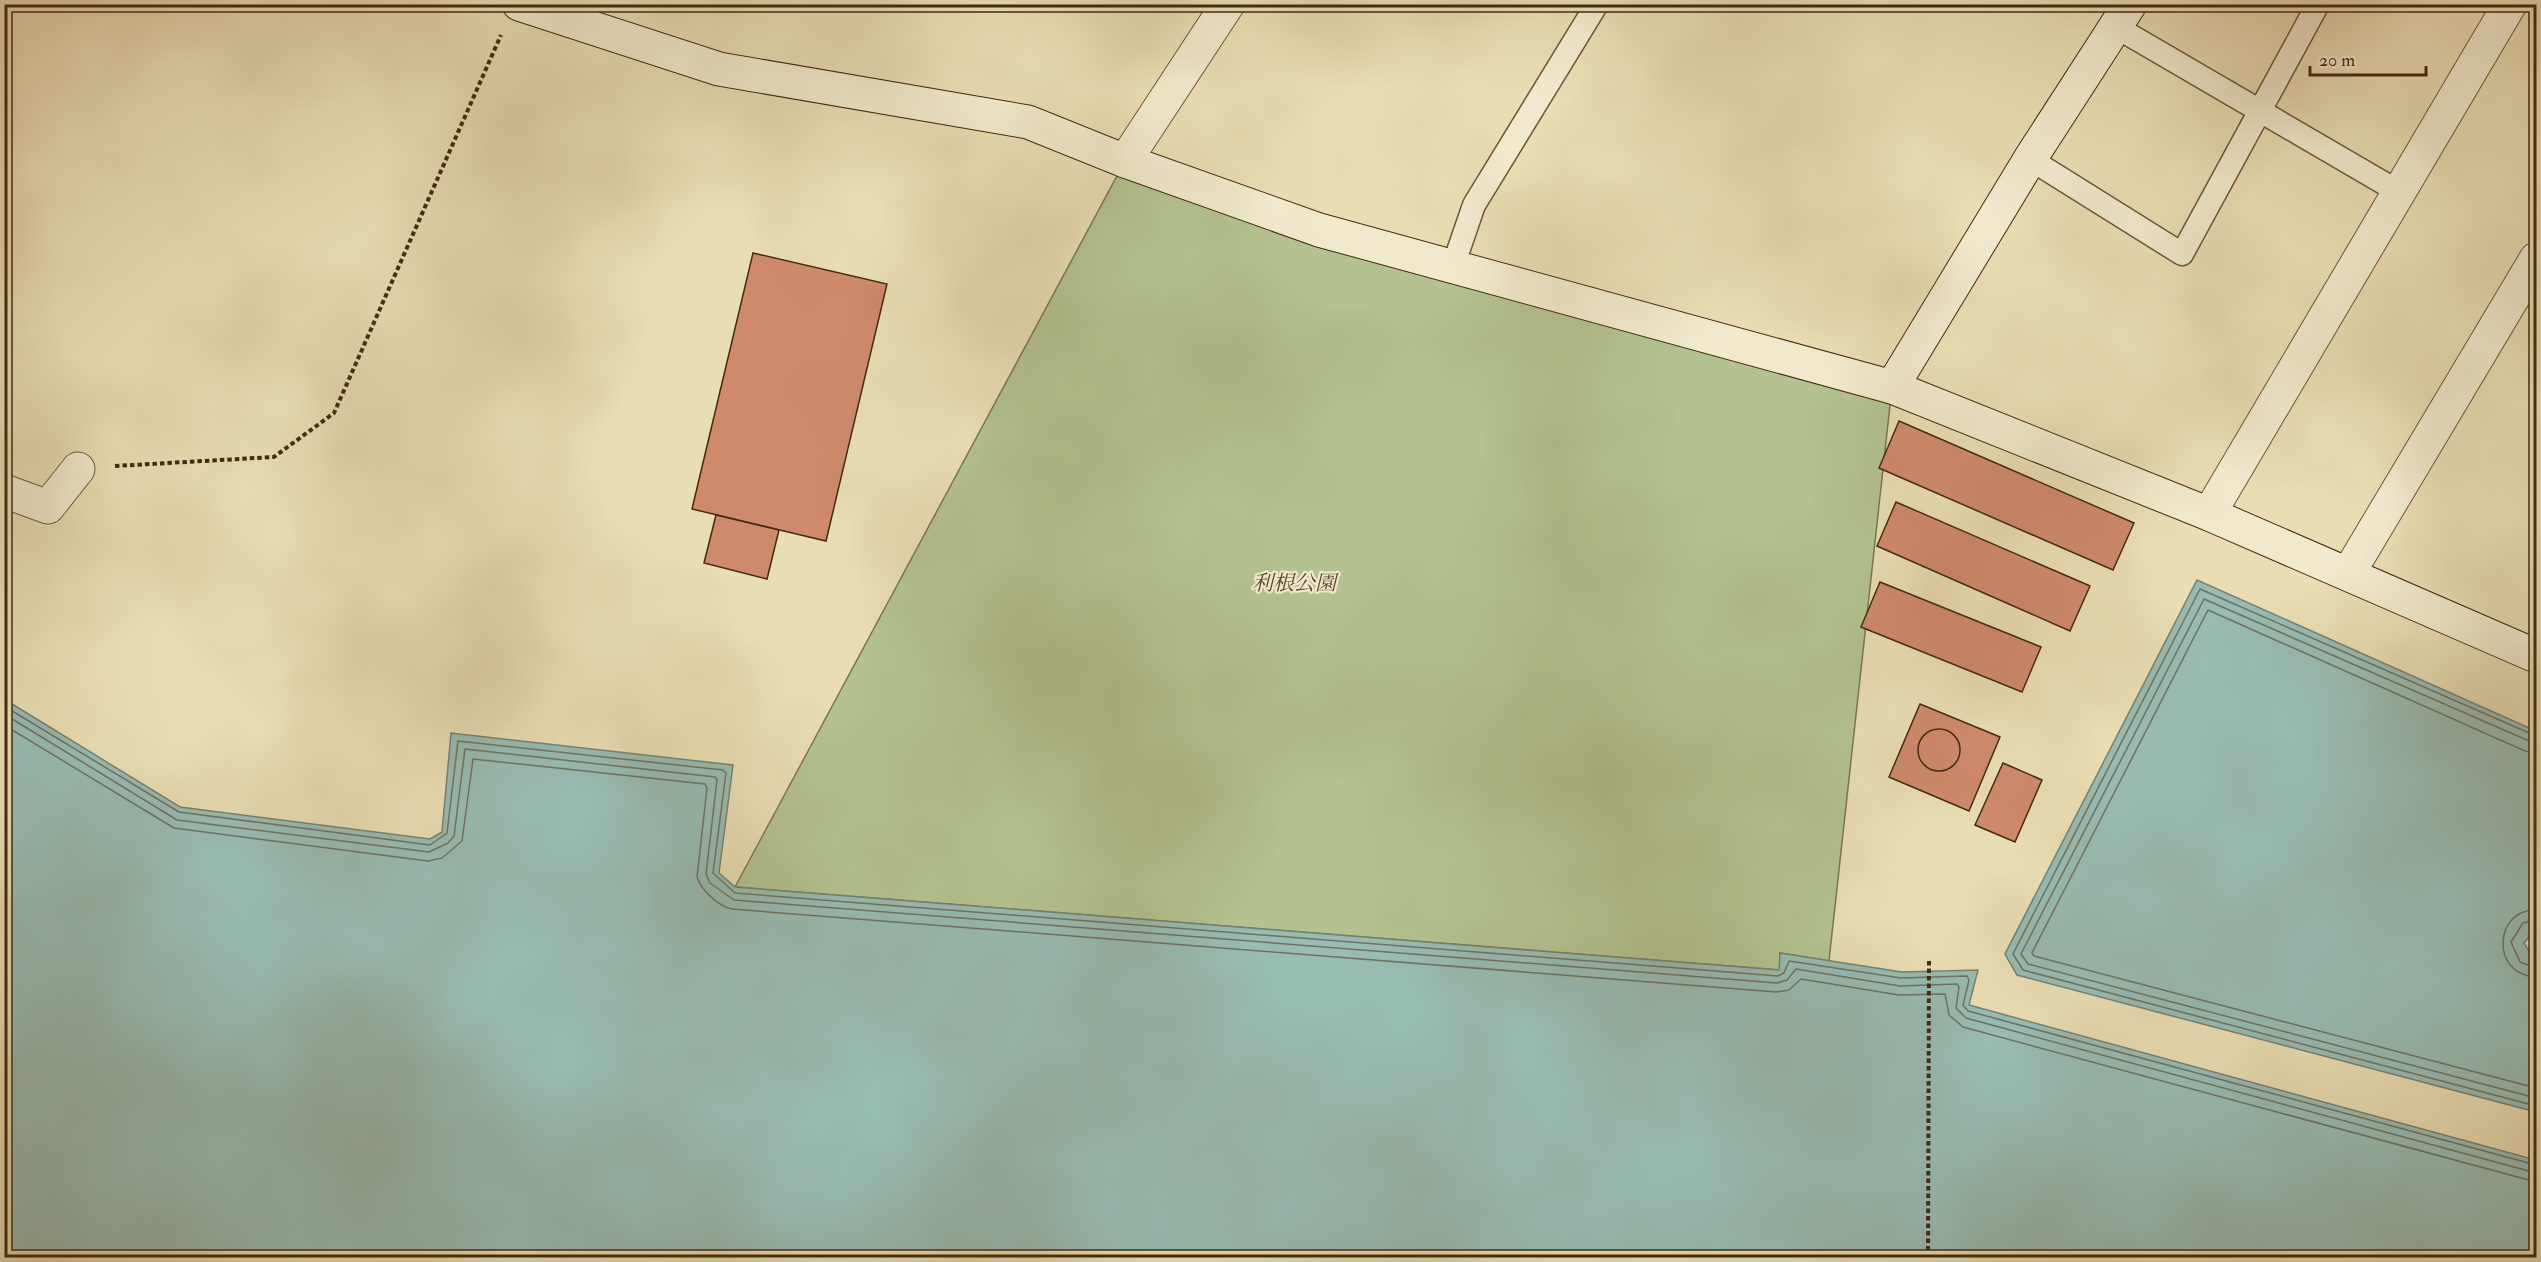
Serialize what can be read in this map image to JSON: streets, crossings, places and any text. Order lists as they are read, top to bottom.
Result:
{
  "parks": ["利根公園"],
  "scale_bar": "20 m"
}
